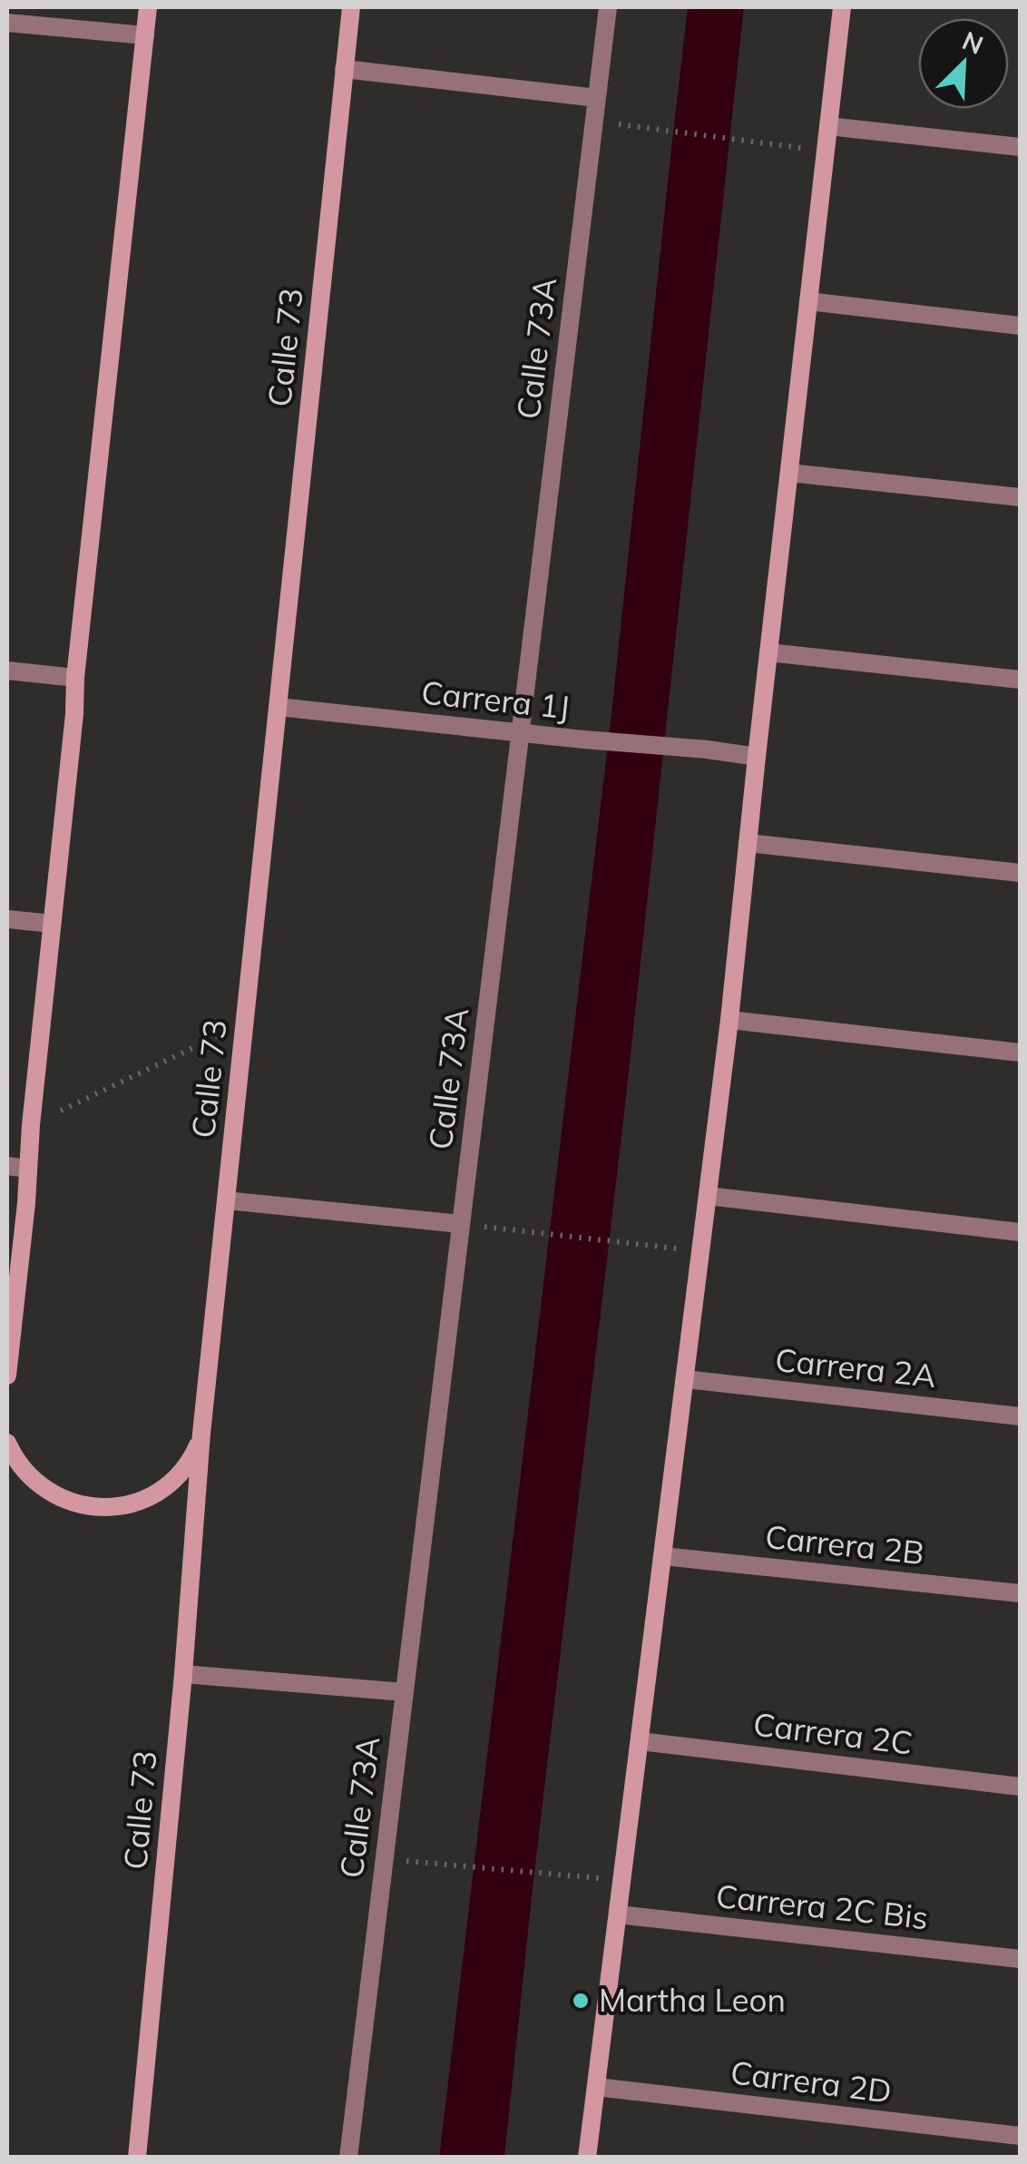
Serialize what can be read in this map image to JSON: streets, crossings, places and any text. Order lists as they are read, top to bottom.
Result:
{
  "streets": {
    "main road": ["Calle 73"],
    "street": [
      "Calle 73A",
      "Carrera 1J",
      "Carrera 2A",
      "Carrera 2B",
      "Carrera 2C",
      "Carrera 2C Bis",
      "Carrera 2D"
    ]
  },
  "crossings": [
    ["Calle 73", "Carrera 1J"],
    ["Calle 73A", "Carrera 1J"]
  ],
  "places": ["Martha Leon"],
  "north": "top right"
}
